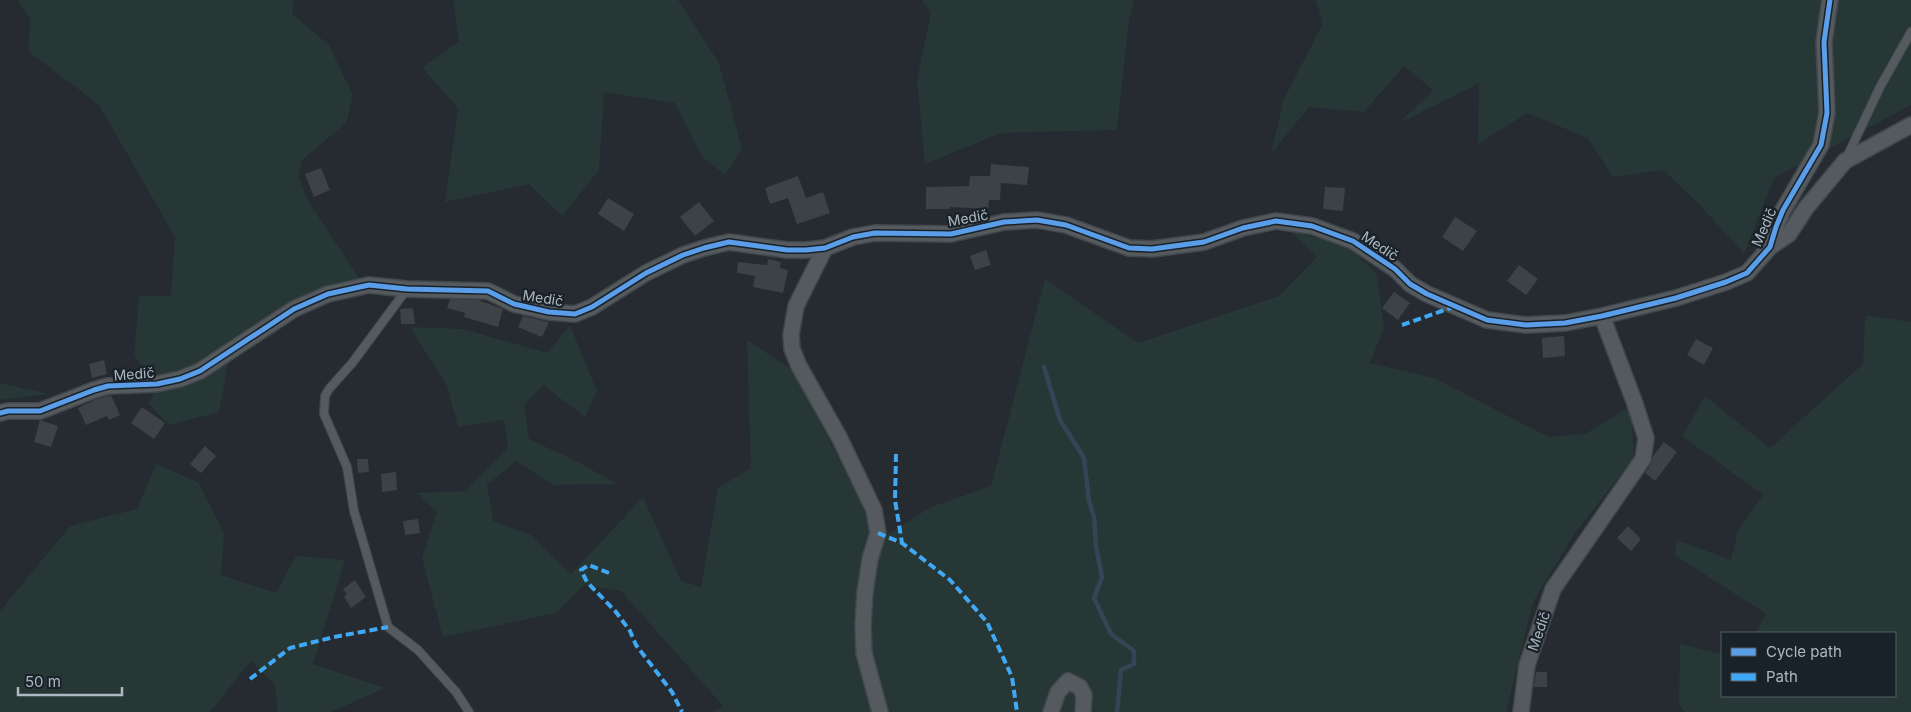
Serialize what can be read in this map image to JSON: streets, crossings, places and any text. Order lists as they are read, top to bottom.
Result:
{
  "streets": {
    "street": ["Medič"]
  },
  "legend": ["Cycle path", "Path"],
  "scale_bar": "50 m"
}
